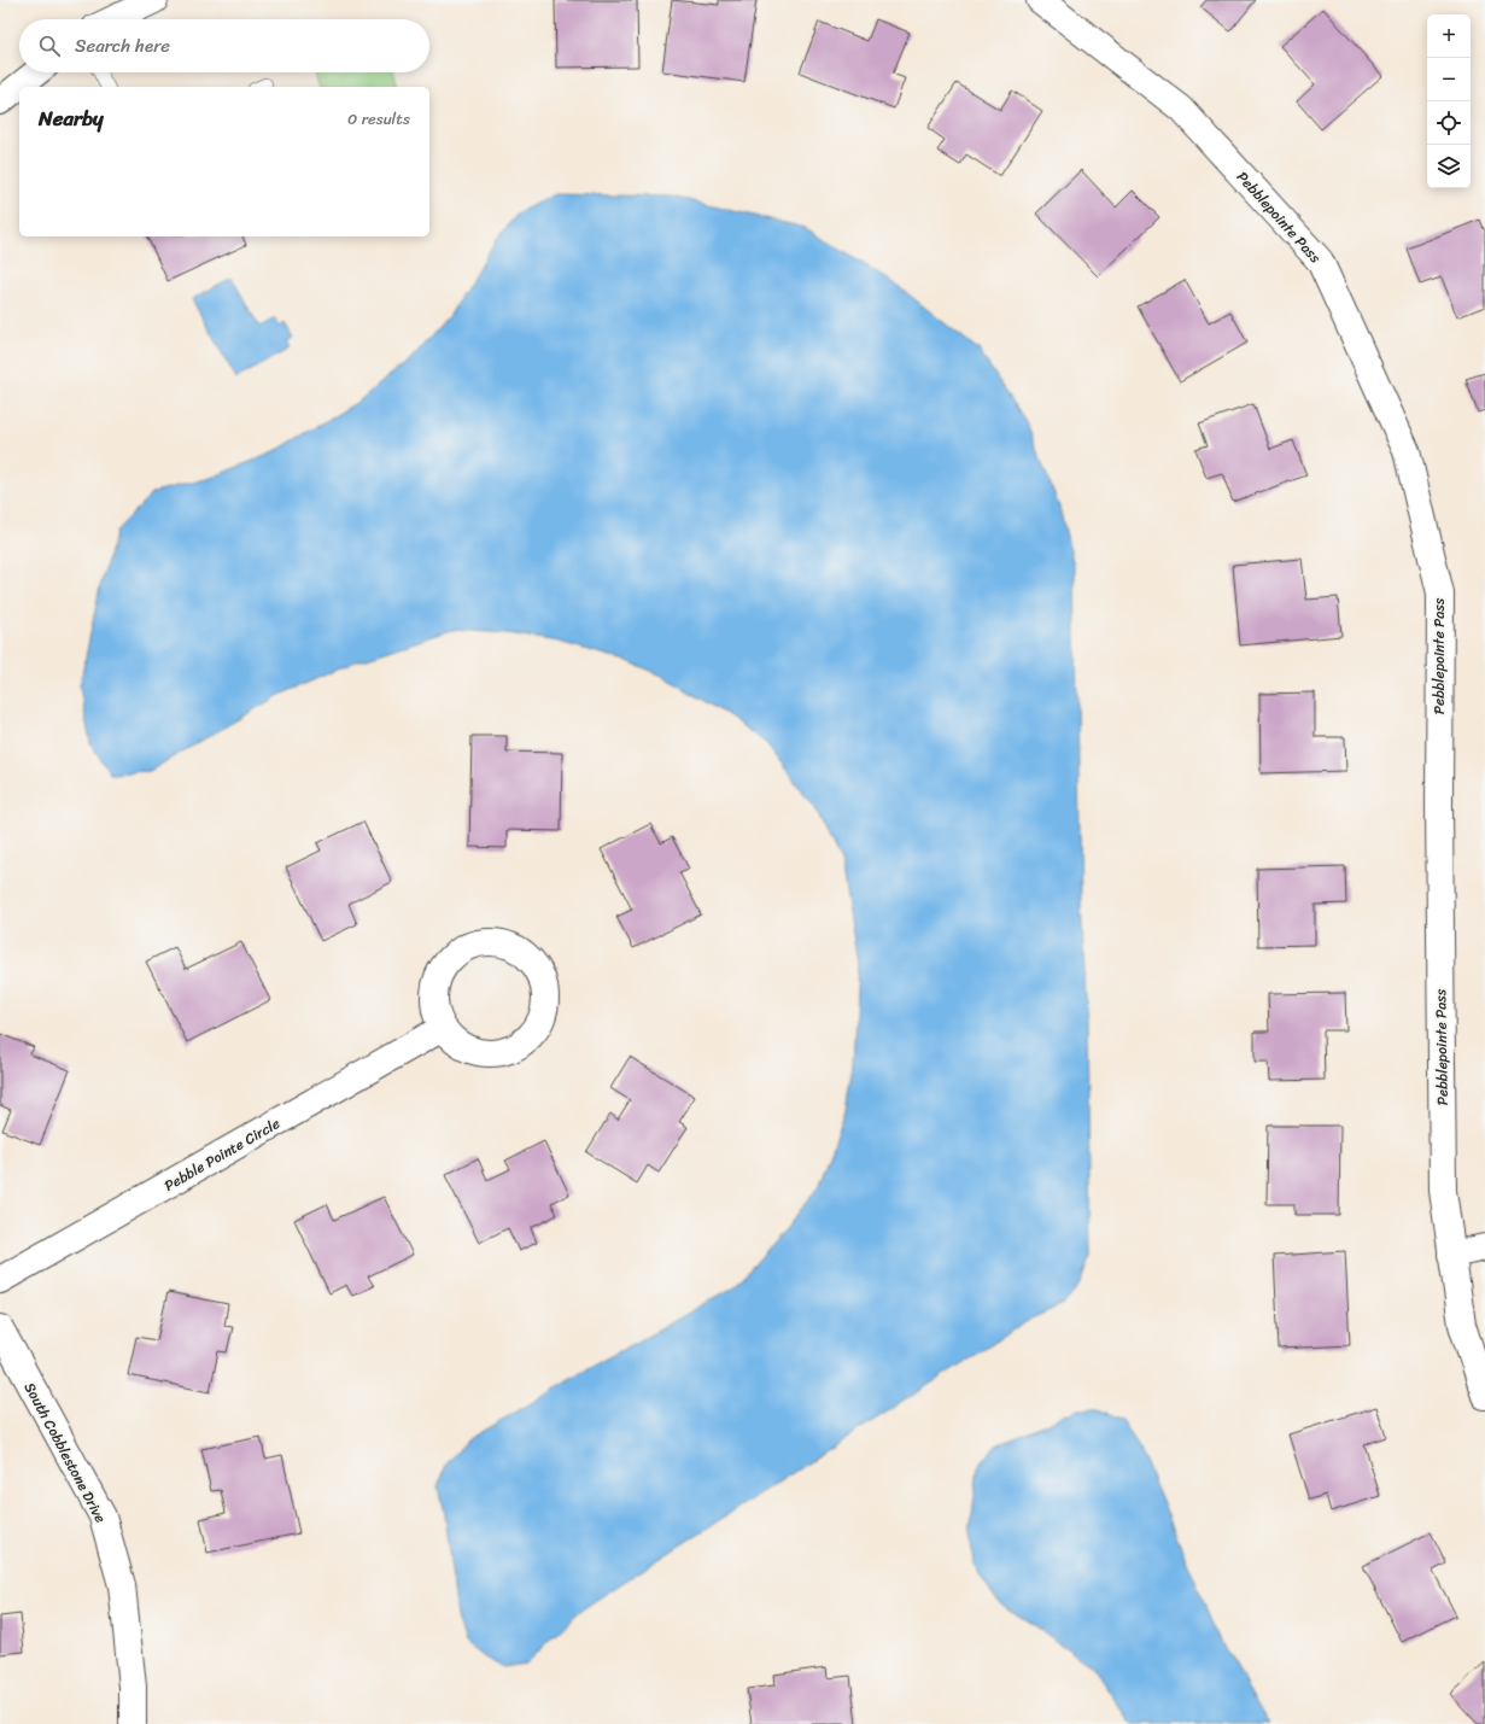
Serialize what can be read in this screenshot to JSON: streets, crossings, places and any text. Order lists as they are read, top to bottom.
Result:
{
  "streets": {
    "street": ["Pebblepointe Pass", "Pebble Pointe Circle", "South Cobblestone Drive"]
  },
  "page": {
    "map_buttons": ["+", "−"],
    "search": "Search here",
    "heading": ["Nearby", "0 results"]
  }
}
